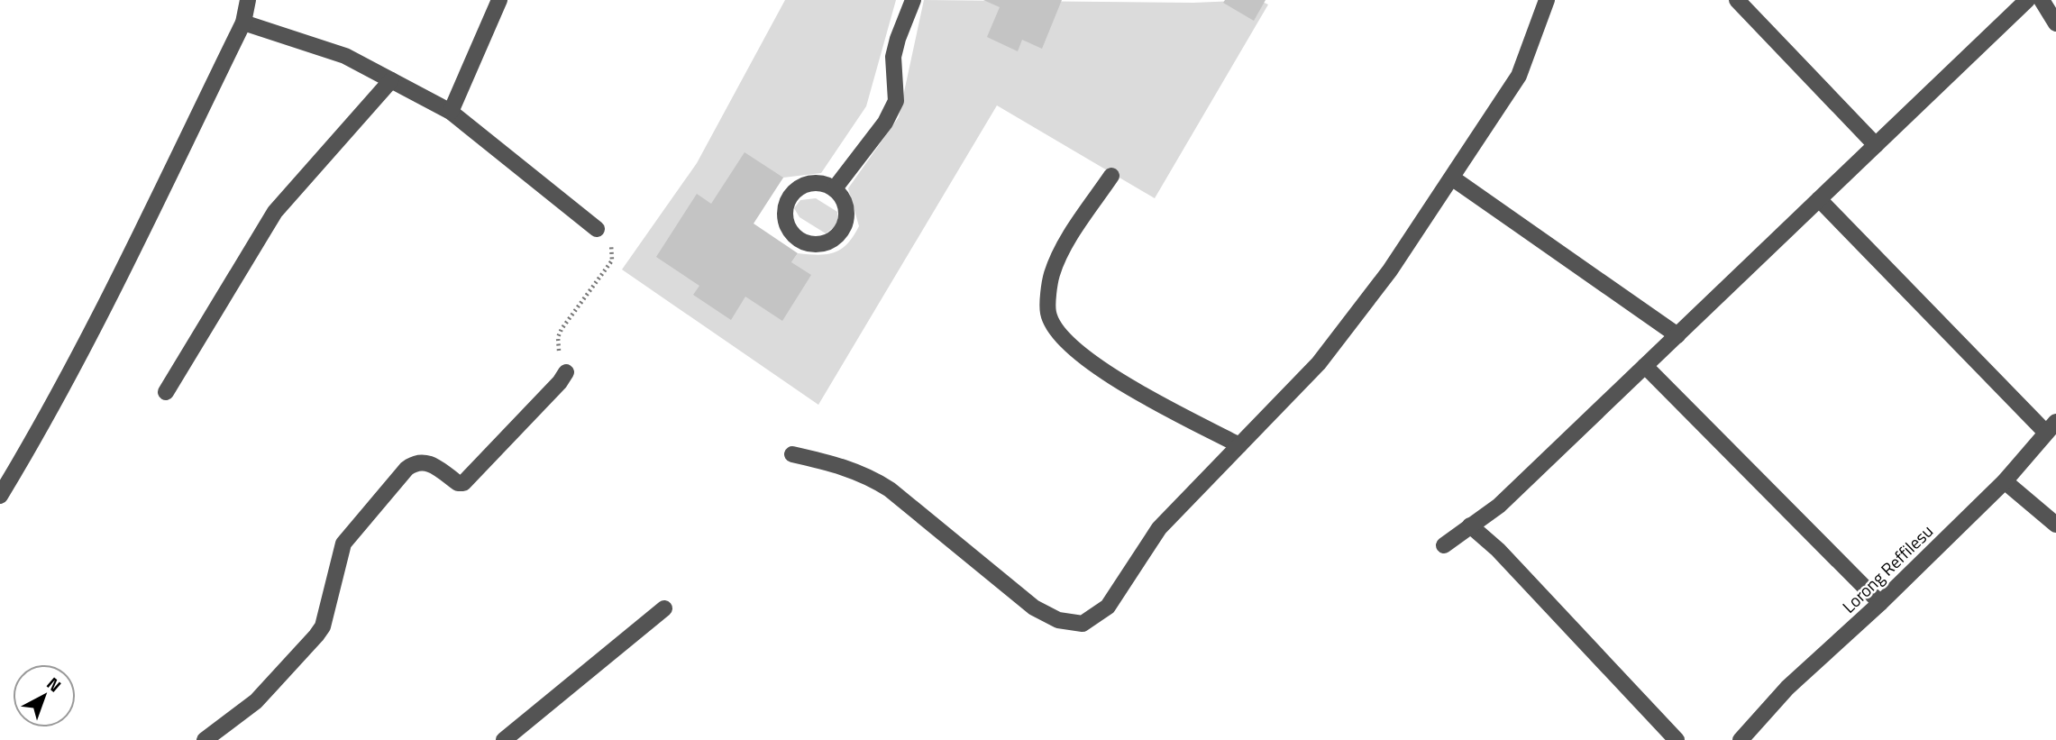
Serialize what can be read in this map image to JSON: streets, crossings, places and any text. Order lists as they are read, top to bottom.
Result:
{
  "streets": {
    "street": ["Lorong Reffilesu"]
  },
  "north": "top right"
}
